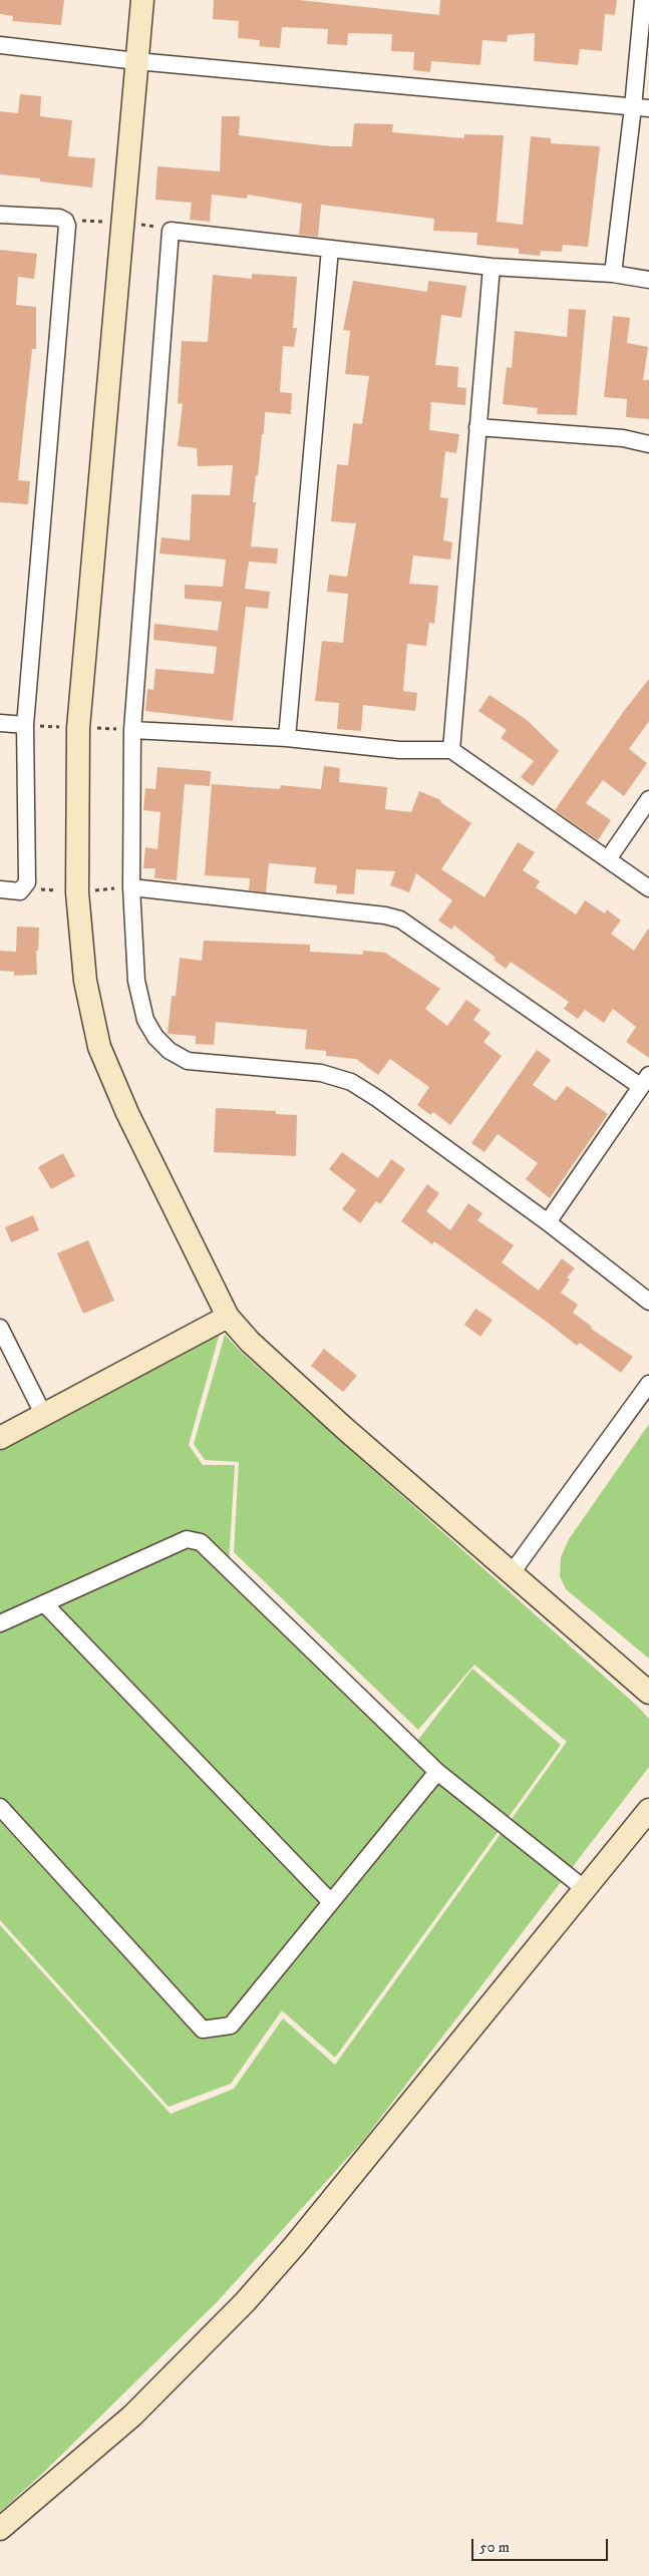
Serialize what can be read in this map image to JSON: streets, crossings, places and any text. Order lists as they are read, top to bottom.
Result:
{
  "scale_bar": "50 m"
}
